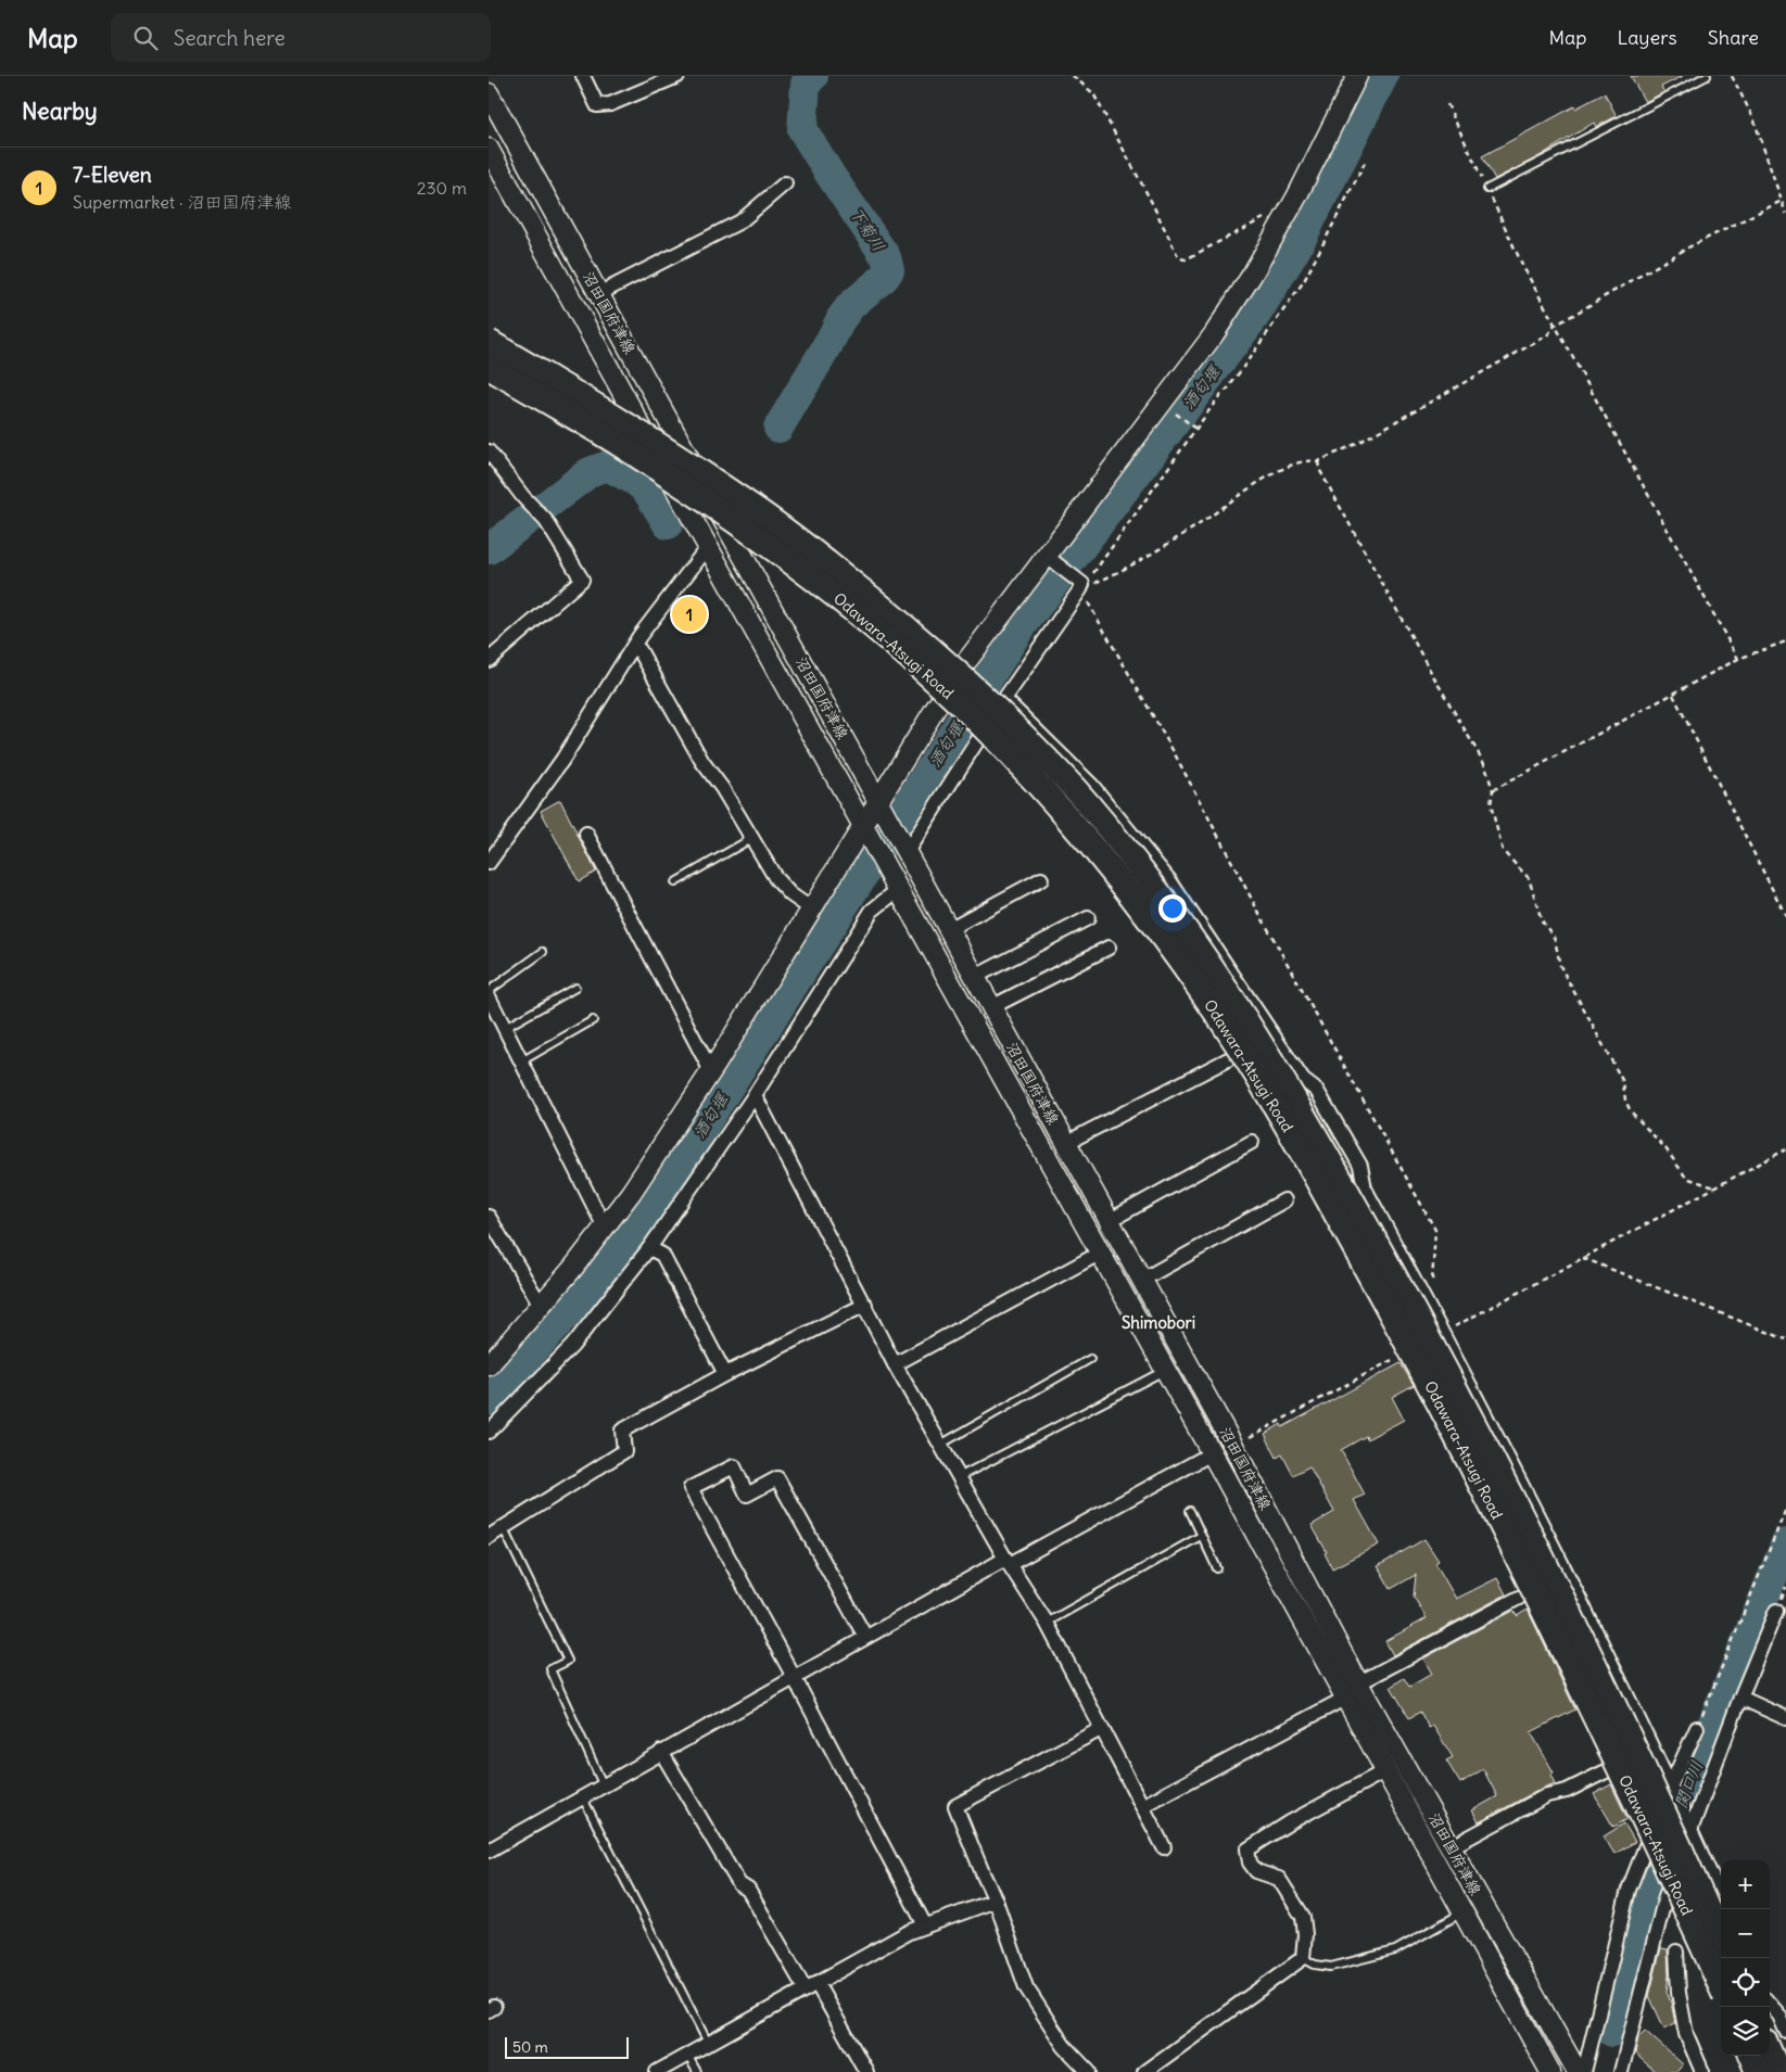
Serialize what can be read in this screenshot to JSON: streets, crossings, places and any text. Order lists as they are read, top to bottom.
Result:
{
  "streets": {
    "highway": ["Odawara-Atsugi Road"],
    "main road": ["沼田国府津線"]
  },
  "districts": ["Shimobori"],
  "water": ["下菊川", "酒匂堰", "関口川"],
  "scale_bar": "50 m",
  "page": {
    "header": "Map",
    "search": "Search here",
    "nav": ["Map", "Layers", "Share"],
    "heading": "Nearby",
    "list": [
      {
        "mark": "1",
        "name": "7-Eleven",
        "note": "Supermarket · 沼田国府津線",
        "value": "230 m"
      }
    ],
    "pins": "1",
    "map_buttons": ["+", "−"],
    "scale": "50 m"
  }
}
